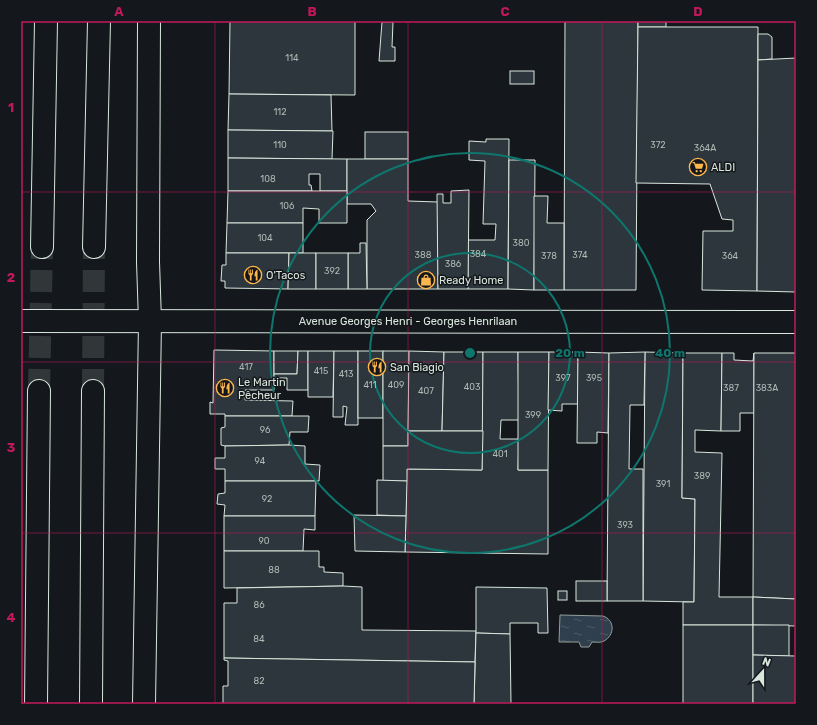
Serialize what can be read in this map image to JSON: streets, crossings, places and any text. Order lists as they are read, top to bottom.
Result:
{
  "streets": {
    "main road": ["Avenue Georges Henri - Georges Henrilaan"]
  },
  "places": {
    "supermarket": ["ALDI"],
    "restaurant": ["O'Tacos", "San Biagio", "Le Martin Pêcheur"],
    "shop": ["Ready Home"]
  },
  "house_numbers": [
    "114",
    "112",
    "110",
    "372",
    "364A",
    "108",
    "106",
    "104",
    "380",
    "384",
    "388",
    "374",
    "378",
    "364",
    "386",
    "392",
    "417",
    "415",
    "413",
    "397",
    "395",
    "411",
    "409",
    "403",
    "387",
    "383A",
    "407",
    "399",
    "96",
    "401",
    "94",
    "389",
    "391",
    "92",
    "393",
    "90",
    "88",
    "86",
    "84",
    "82"
  ],
  "north": "top",
  "grid": {
    "columns": [
      "A",
      "B",
      "C",
      "D"
    ],
    "rows": [
      "1",
      "2",
      "3",
      "4"
    ]
  },
  "rings": ["20 m", "40 m"]
}
